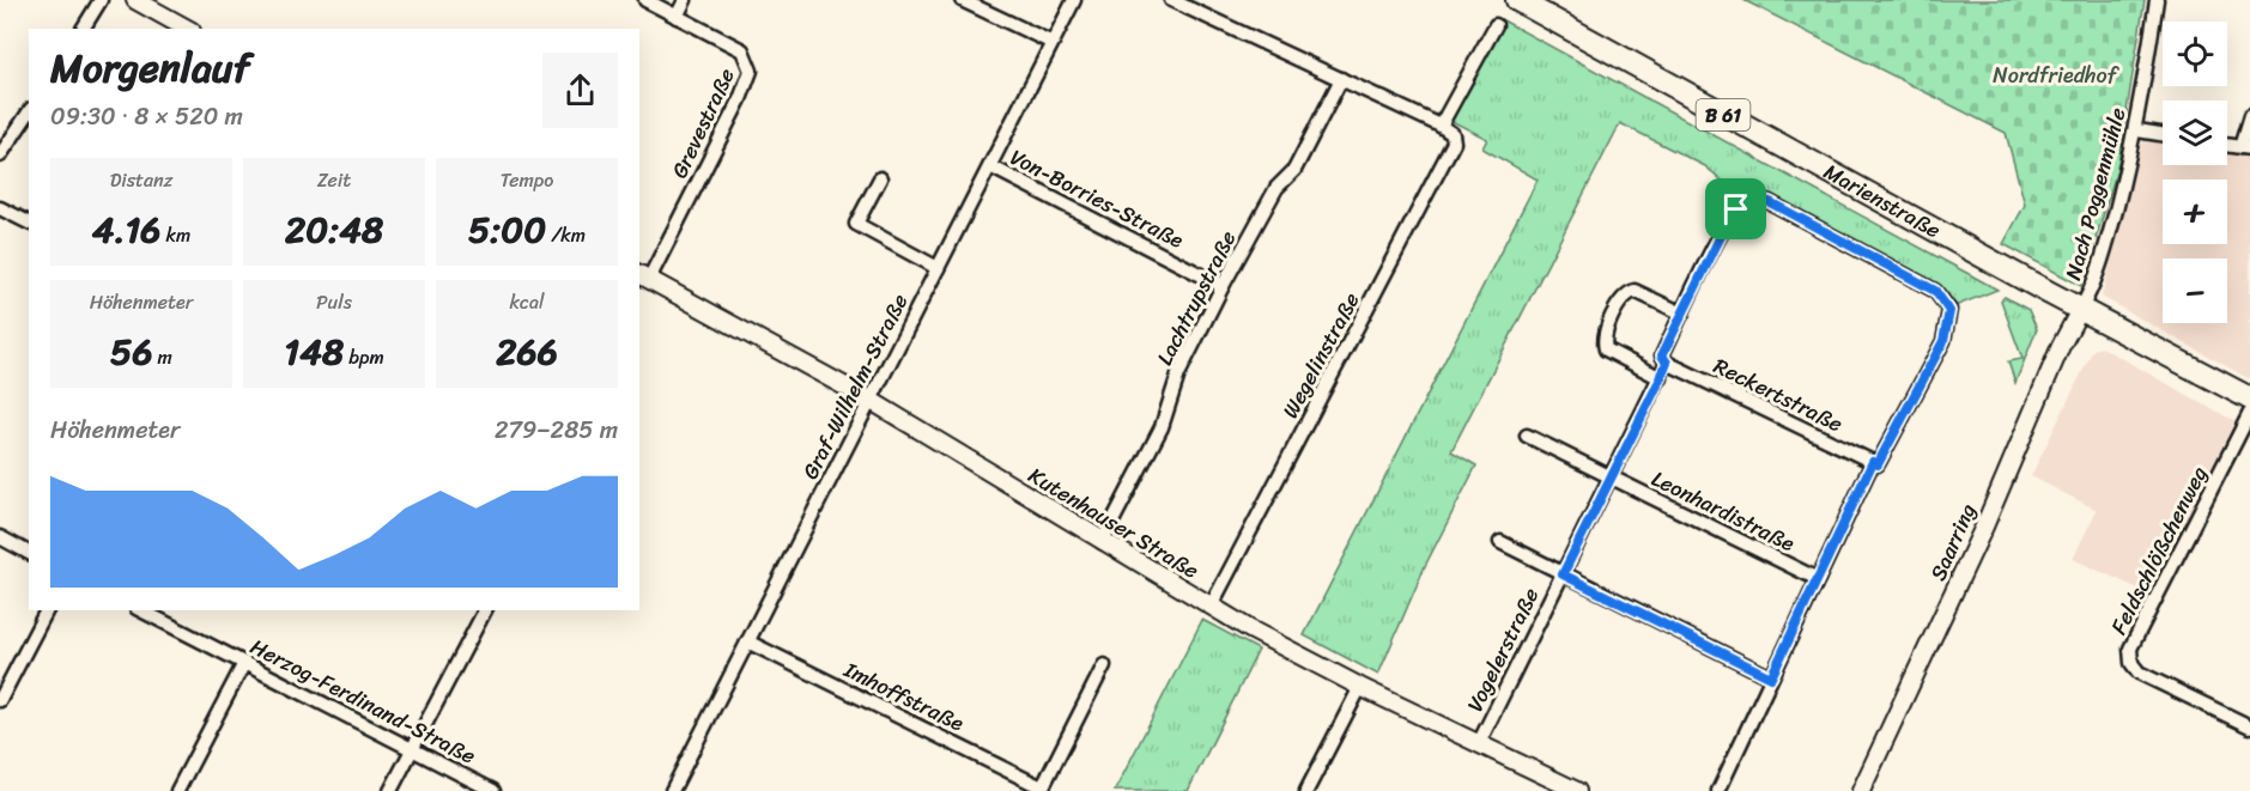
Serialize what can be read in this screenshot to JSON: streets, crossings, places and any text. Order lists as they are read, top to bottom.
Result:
{
  "streets": {
    "main road": ["B 61", "Marienstraße"],
    "street": [
      "Grevestraße",
      "Nach Poggenmühle",
      "Von-Borries-Straße",
      "Lachtrupstraße",
      "Wegelinstraße",
      "Graf-Wilhelm-Straße",
      "Reckertstraße",
      "Leonhardistraße",
      "Kutenhauser Straße",
      "Saarring",
      "Feldschlößchenweg",
      "Vogelerstraße",
      "Imhoffstraße",
      "Herzog-Ferdinand-Straße"
    ]
  },
  "crossings": [
    ["Grevestraße", "Kutenhauser Straße"],
    ["Nach Poggenmühle", "Marienstraße"],
    ["Nach Poggenmühle", "Saarring"],
    ["Von-Borries-Straße", "Lachtrupstraße"],
    ["Von-Borries-Straße", "Graf-Wilhelm-Straße"],
    ["Marienstraße", "Saarring"],
    ["Lachtrupstraße", "Kutenhauser Straße"],
    ["Wegelinstraße", "Kutenhauser Straße"],
    ["Graf-Wilhelm-Straße", "Kutenhauser Straße"],
    ["Graf-Wilhelm-Straße", "Imhoffstraße"],
    ["Reckertstraße", "Vogelerstraße"],
    ["Leonhardistraße", "Vogelerstraße"],
    ["Kutenhauser Straße", "Vogelerstraße"]
  ],
  "parks": ["Nordfriedhof"],
  "page": {
    "map_buttons": ["+", "−"],
    "heading": ["Morgenlauf", "09:30 · 8 × 520 m"],
    "stats": [
      ["Distanz", "4.16 km"],
      ["Zeit", "20:48"],
      ["Tempo", "5:00 /km"],
      ["Höhenmeter", "56 m"],
      ["Puls", "148 bpm"],
      ["kcal", "266"]
    ],
    "chart": ["Höhenmeter", "279–285 m"]
  }
}
